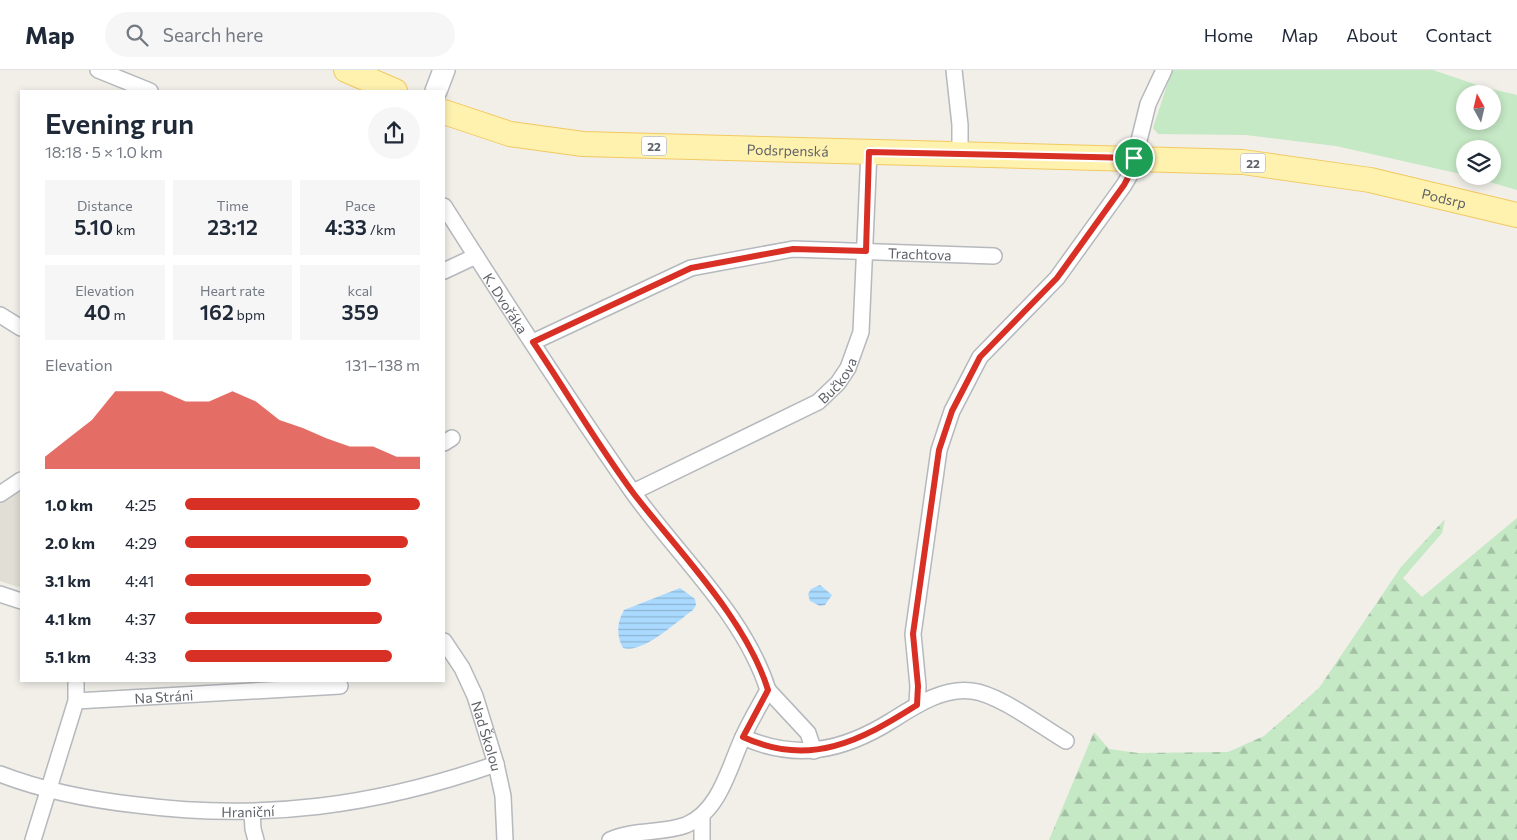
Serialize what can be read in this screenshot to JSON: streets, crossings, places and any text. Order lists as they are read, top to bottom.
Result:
{
  "streets": {
    "main road": ["22", "Podsrpenská", "Podsrp"],
    "street": [
      "Trachtova",
      "K. Dvořáka",
      "Bučkova",
      "Na Stráni",
      "Nad Školou",
      "Hraniční"
    ]
  },
  "crossings": [
    ["Podsrpenská", "Podsrp"],
    ["Podsrpenská", "Bučkova"],
    ["Trachtova", "K. Dvořáka"],
    ["Trachtova", "Bučkova"],
    ["K. Dvořáka", "Bučkova"],
    ["Nad Školou", "Hraniční"]
  ],
  "north": "top",
  "page": {
    "header": "Map",
    "search": "Search here",
    "nav": [
      "Home",
      "Map",
      "About",
      "Contact"
    ],
    "heading": ["Evening run", "18:18 · 5 × 1.0 km"],
    "stats": [
      ["Distance", "5.10 km"],
      ["Time", "23:12"],
      ["Pace", "4:33 /km"],
      ["Elevation", "40 m"],
      ["Heart rate", "162 bpm"],
      ["kcal", "359"]
    ],
    "chart": ["Elevation", "131–138 m"],
    "list": [
      {
        "name": "1.0 km",
        "note": "4:25"
      },
      {
        "name": "2.0 km",
        "note": "4:29"
      },
      {
        "name": "3.1 km",
        "note": "4:41"
      },
      {
        "name": "4.1 km",
        "note": "4:37"
      },
      {
        "name": "5.1 km",
        "note": "4:33"
      }
    ]
  }
}
